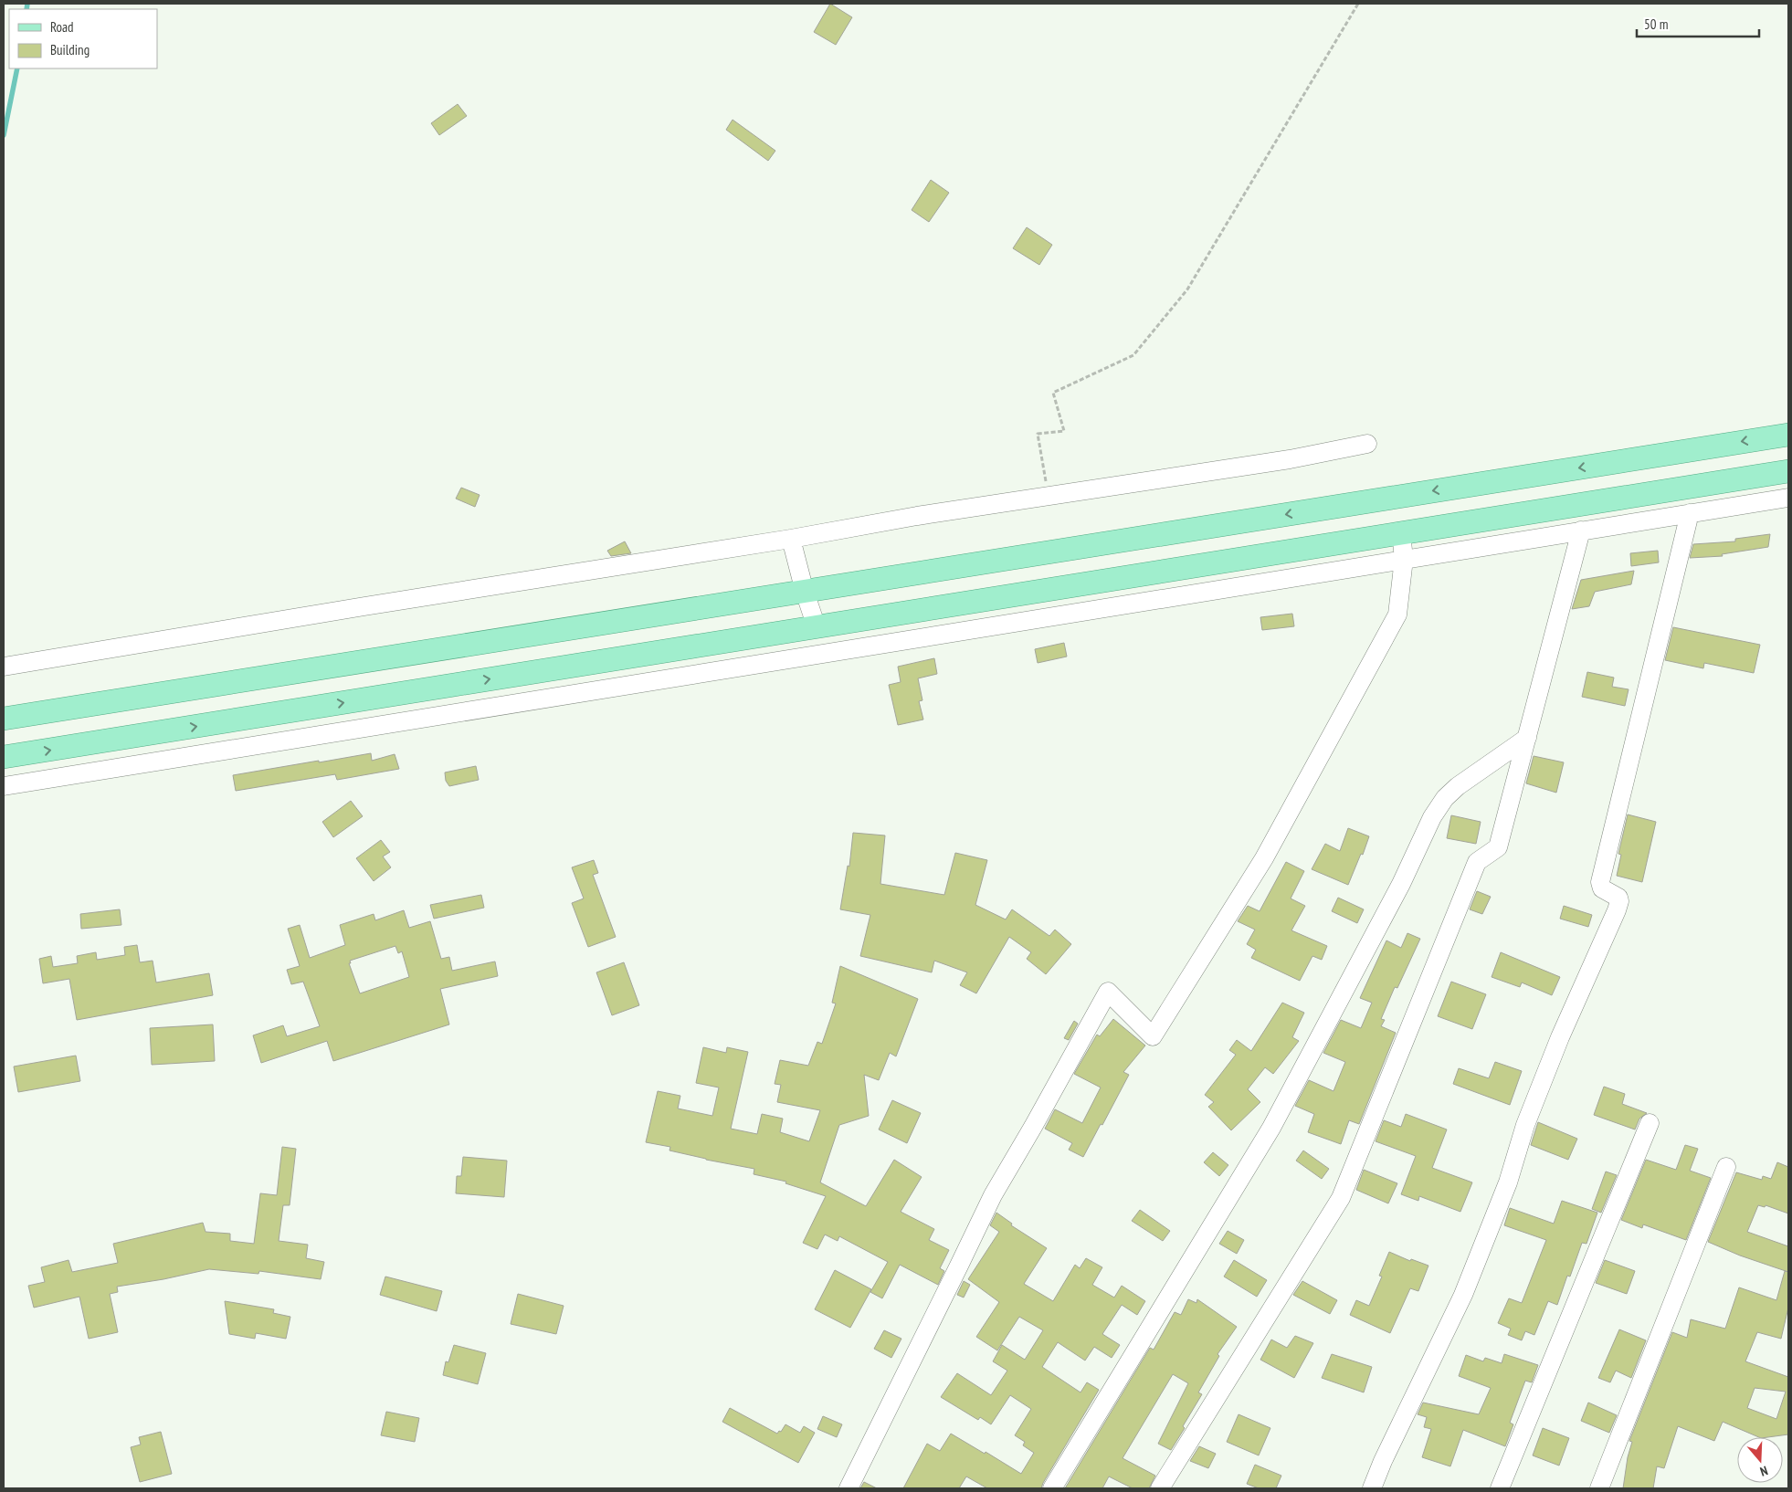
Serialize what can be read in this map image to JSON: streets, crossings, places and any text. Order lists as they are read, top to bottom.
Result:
{
  "legend": ["Road", "Building"],
  "scale_bar": "50 m",
  "north": "bottom"
}
